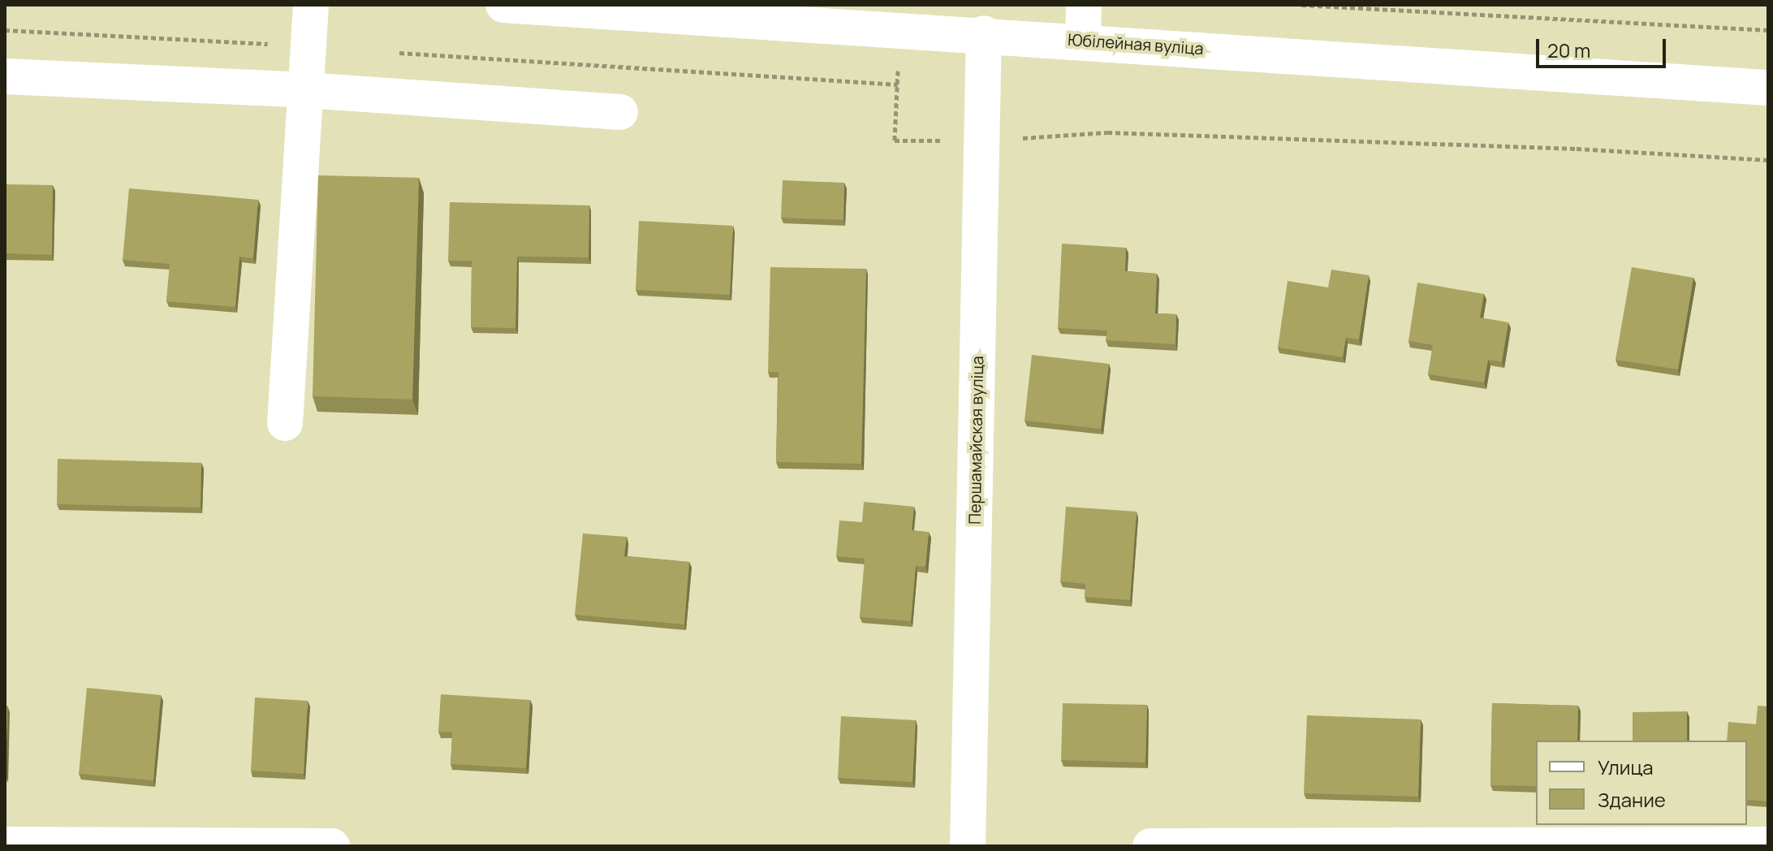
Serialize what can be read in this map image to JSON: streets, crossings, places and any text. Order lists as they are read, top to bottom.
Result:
{
  "streets": {
    "street": ["Юбілейная вуліца", "Першамайская вуліца"]
  },
  "crossings": [
    ["Юбілейная вуліца", "Першамайская вуліца"]
  ],
  "legend": ["Улица", "Здание"],
  "scale_bar": "20 m"
}
